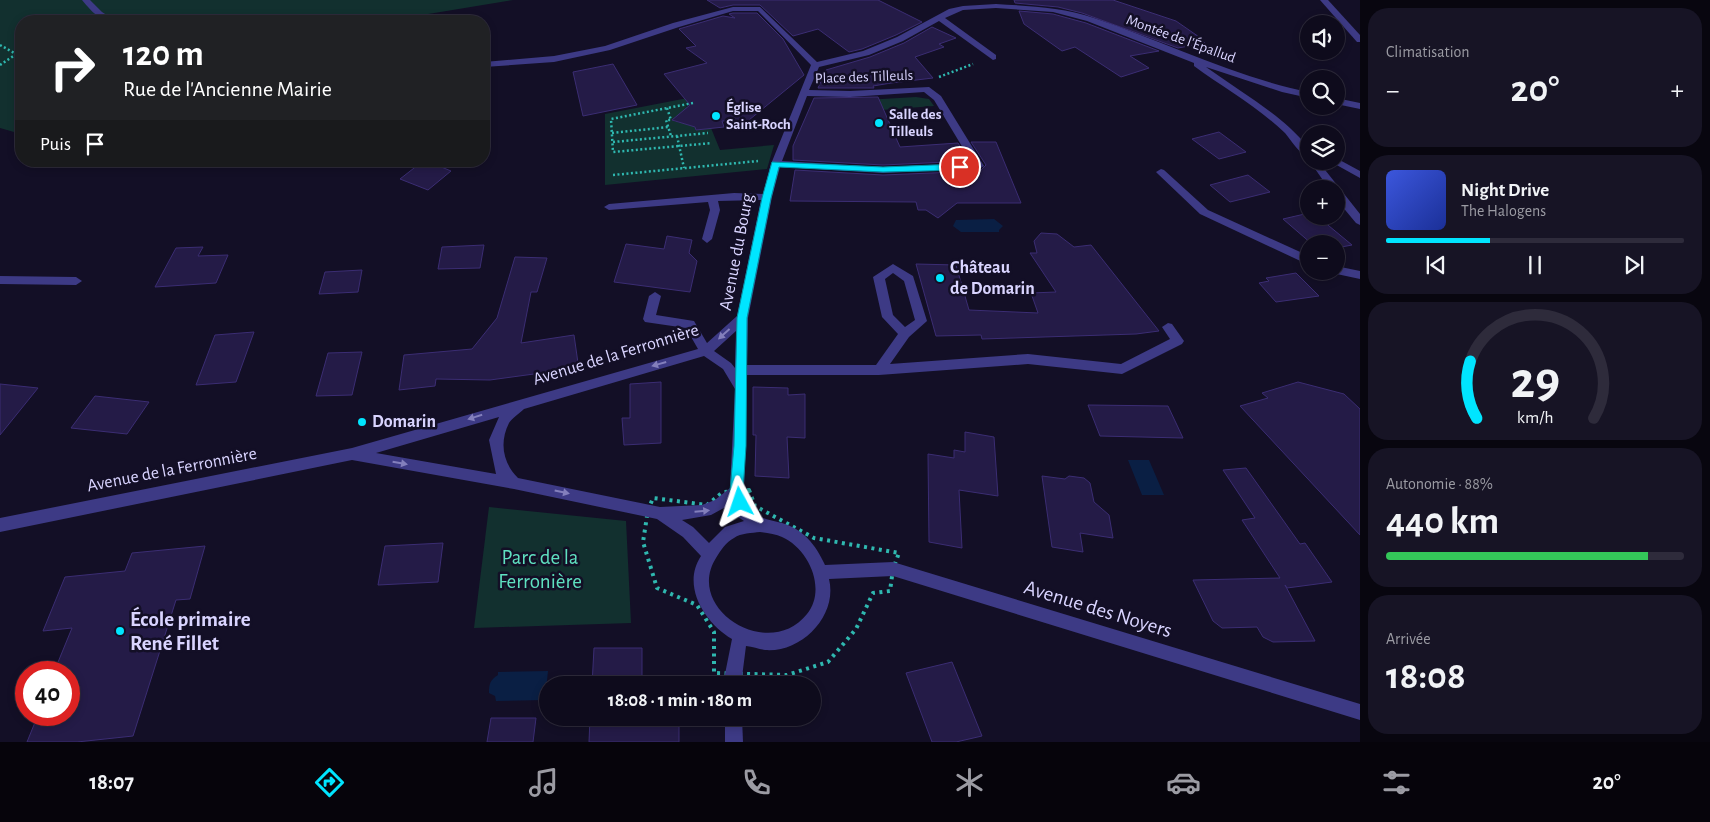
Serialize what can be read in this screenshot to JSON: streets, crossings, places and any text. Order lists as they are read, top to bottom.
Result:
{
  "streets": {
    "street": [
      "Montée de l'Épallud",
      "Place des Tilleuls",
      "Avenue du Bourg",
      "Avenue de la Ferronnière",
      "Avenue des Noyers"
    ]
  },
  "crossings": [
    ["Montée de l'Épallud", "Avenue du Bourg"],
    ["Place des Tilleuls", "Avenue du Bourg"],
    ["Avenue du Bourg", "Avenue de la Ferronnière"],
    ["Avenue du Bourg", "Avenue des Noyers"],
    ["Avenue de la Ferronnière", "Avenue des Noyers"]
  ],
  "parks": ["Parc de la Ferronière"],
  "places": [
    "Église Saint-Roch",
    "Salle des Tilleuls",
    "Château de Domarin",
    "Domarin",
    "École primaire René Fillet"
  ],
  "page": {
    "tile": [
      "Climatisation",
      ["Autonomie · 88%", "440 km"],
      ["Arrivée", "18:08"]
    ],
    "map_buttons": ["+", "−"],
    "turn": ["120 m", "Rue de l'Ancienne Mairie"],
    "heat": ["−", "20°", "+"],
    "then": "Puis",
    "song": ["Night Drive", "The Halogens"],
    "limit": "40",
    "trip": "18:08 · 1 min · 180 m",
    "tabs": ["18:07", "20°"],
    "gauge": ["29", "km/h"]
  }
}
